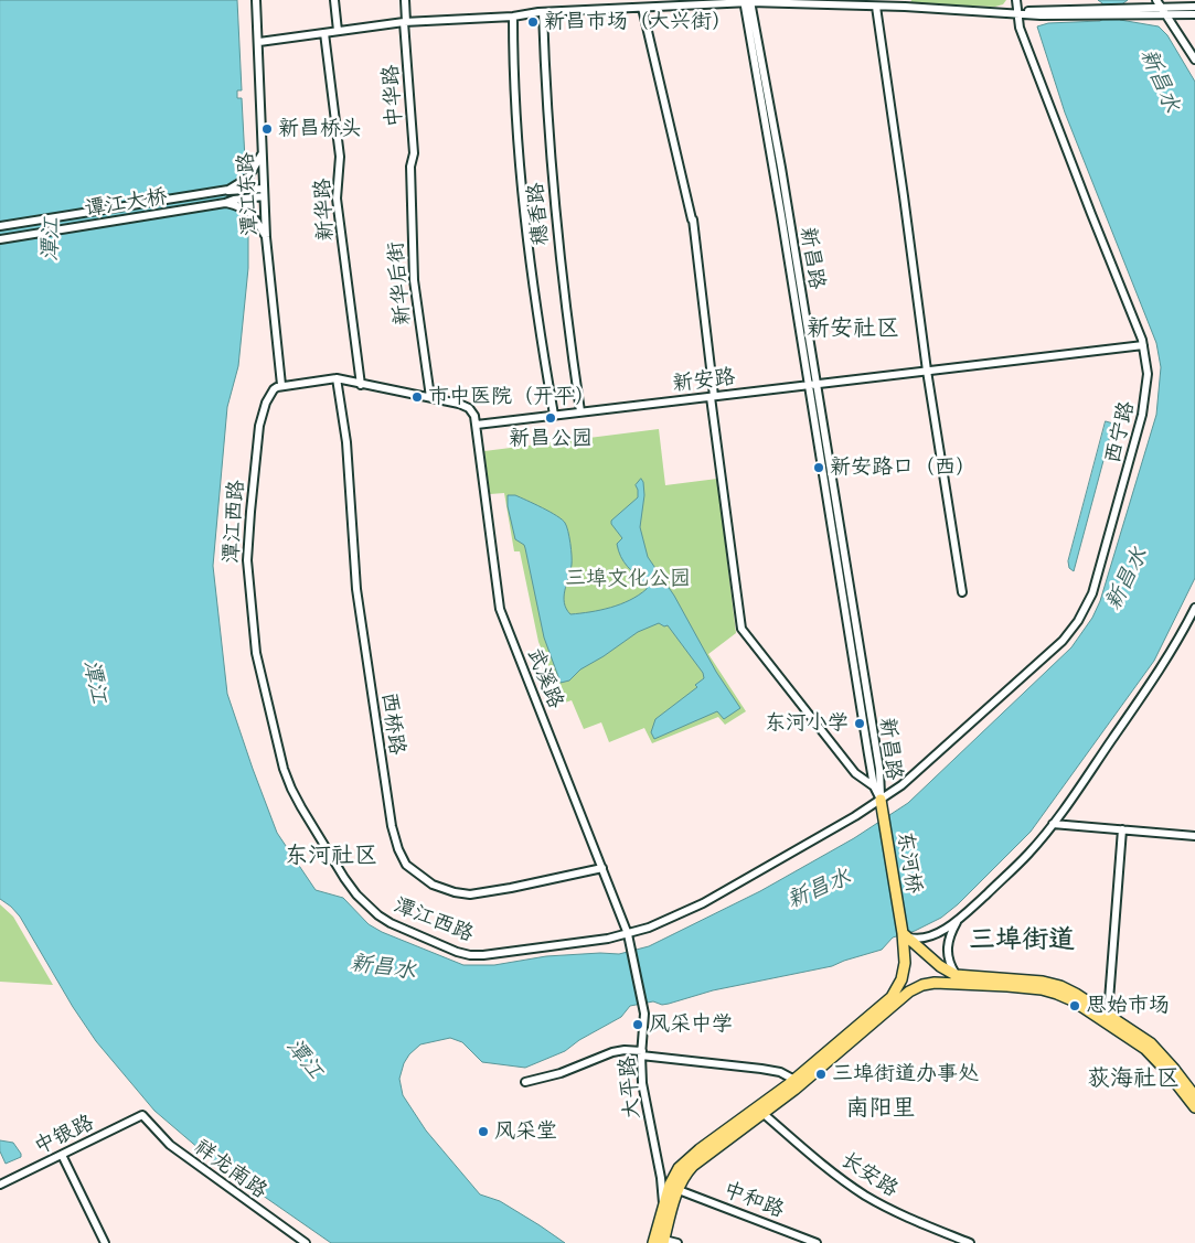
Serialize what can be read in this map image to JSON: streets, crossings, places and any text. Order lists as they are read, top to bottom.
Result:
{
  "streets": {
    "main road": ["东河桥"],
    "street": [
      "中华路",
      "潭江东路",
      "谭江大桥",
      "新华路",
      "穗香路",
      "新昌路",
      "新华后街",
      "新安路",
      "西宁路",
      "潭江西路",
      "武溪路",
      "西桥路",
      "大平路",
      "中银路",
      "祥龙南路",
      "长安路",
      "中和路"
    ]
  },
  "crossings": [
    ["中华路", "新华后街"],
    ["潭江东路", "谭江大桥"],
    ["潭江东路", "潭江西路"],
    ["穗香路", "新安路"],
    ["新昌路", "新安路"],
    ["新昌路", "西宁路"],
    ["新昌路", "潭江西路"],
    ["新昌路", "东河桥"],
    ["新安路", "西宁路"],
    ["新安路", "武溪路"],
    ["西宁路", "潭江西路"],
    ["西宁路", "东河桥"],
    ["潭江西路", "武溪路"],
    ["潭江西路", "东河桥"],
    ["潭江西路", "大平路"],
    ["武溪路", "西桥路"],
    ["武溪路", "大平路"],
    ["东河桥", "大平路"],
    ["中银路", "祥龙南路"]
  ],
  "districts": [
    "新安社区",
    "东河社区",
    "三埠街道",
    "荻海社区",
    "南阳里"
  ],
  "water": ["新昌水", "潭江"],
  "parks": ["三埠文化公园"],
  "places": [
    "新昌市场（大兴街）",
    "新昌桥头",
    "市中医院（开平）",
    "新昌公园",
    "新安路口（西）",
    "东河小学",
    "思始市场",
    "风采中学",
    "三埠街道办事处",
    "风采堂"
  ]
}
